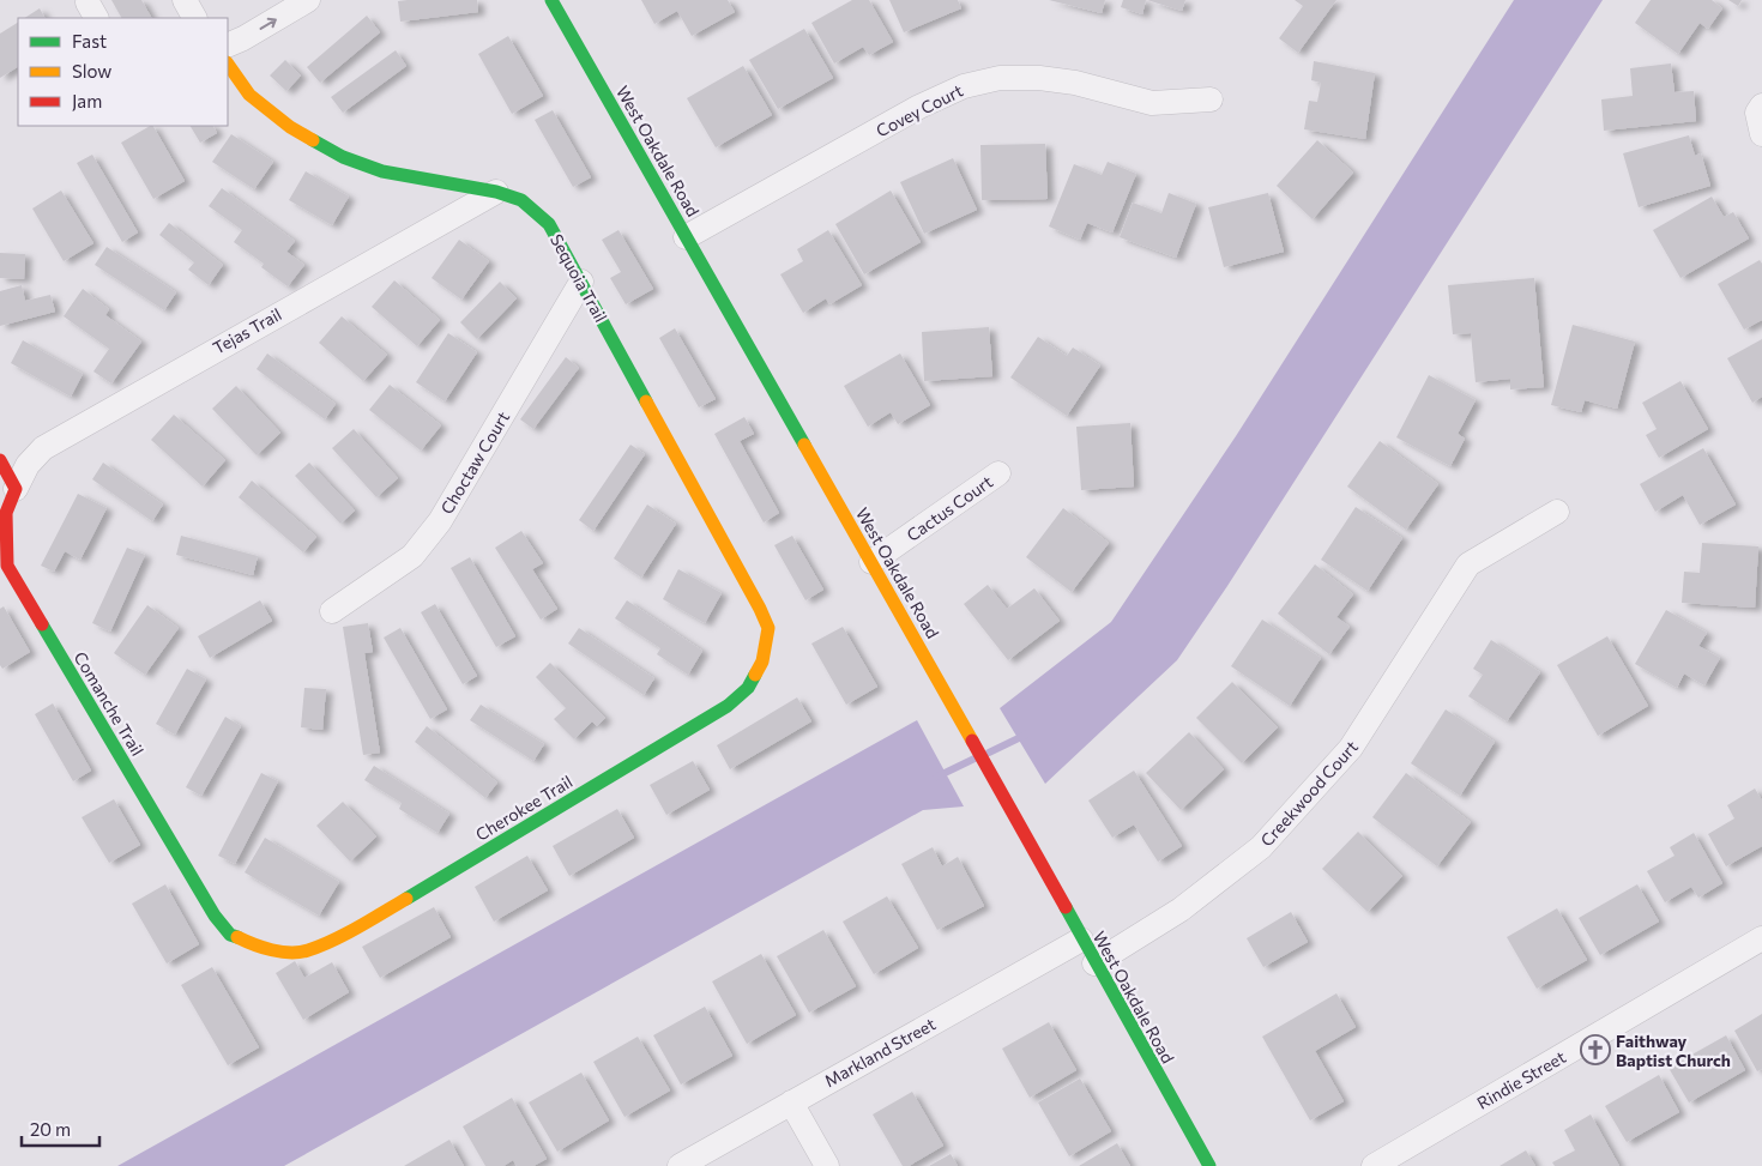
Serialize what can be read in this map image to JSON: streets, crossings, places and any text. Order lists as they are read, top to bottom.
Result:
{
  "streets": {
    "street": [
      "Covey Court",
      "West Oakdale Road",
      "Sequoia Trail",
      "Tejas Trail",
      "Choctaw Court",
      "Cactus Court",
      "Comanche Trail",
      "Creekwood Court",
      "Cherokee Trail",
      "Markland Street",
      "Rindie Street"
    ]
  },
  "crossings": [
    ["Covey Court", "West Oakdale Road"],
    ["West Oakdale Road", "Cactus Court"],
    ["West Oakdale Road", "Creekwood Court"],
    ["West Oakdale Road", "Markland Street"],
    ["Sequoia Trail", "Tejas Trail"],
    ["Sequoia Trail", "Choctaw Court"],
    ["Sequoia Trail", "Cherokee Trail"],
    ["Tejas Trail", "Comanche Trail"],
    ["Comanche Trail", "Cherokee Trail"]
  ],
  "places": {
    "church": ["Faithway Baptist Church"]
  },
  "legend": ["Fast", "Slow", "Jam"],
  "scale_bar": "20 m"
}
